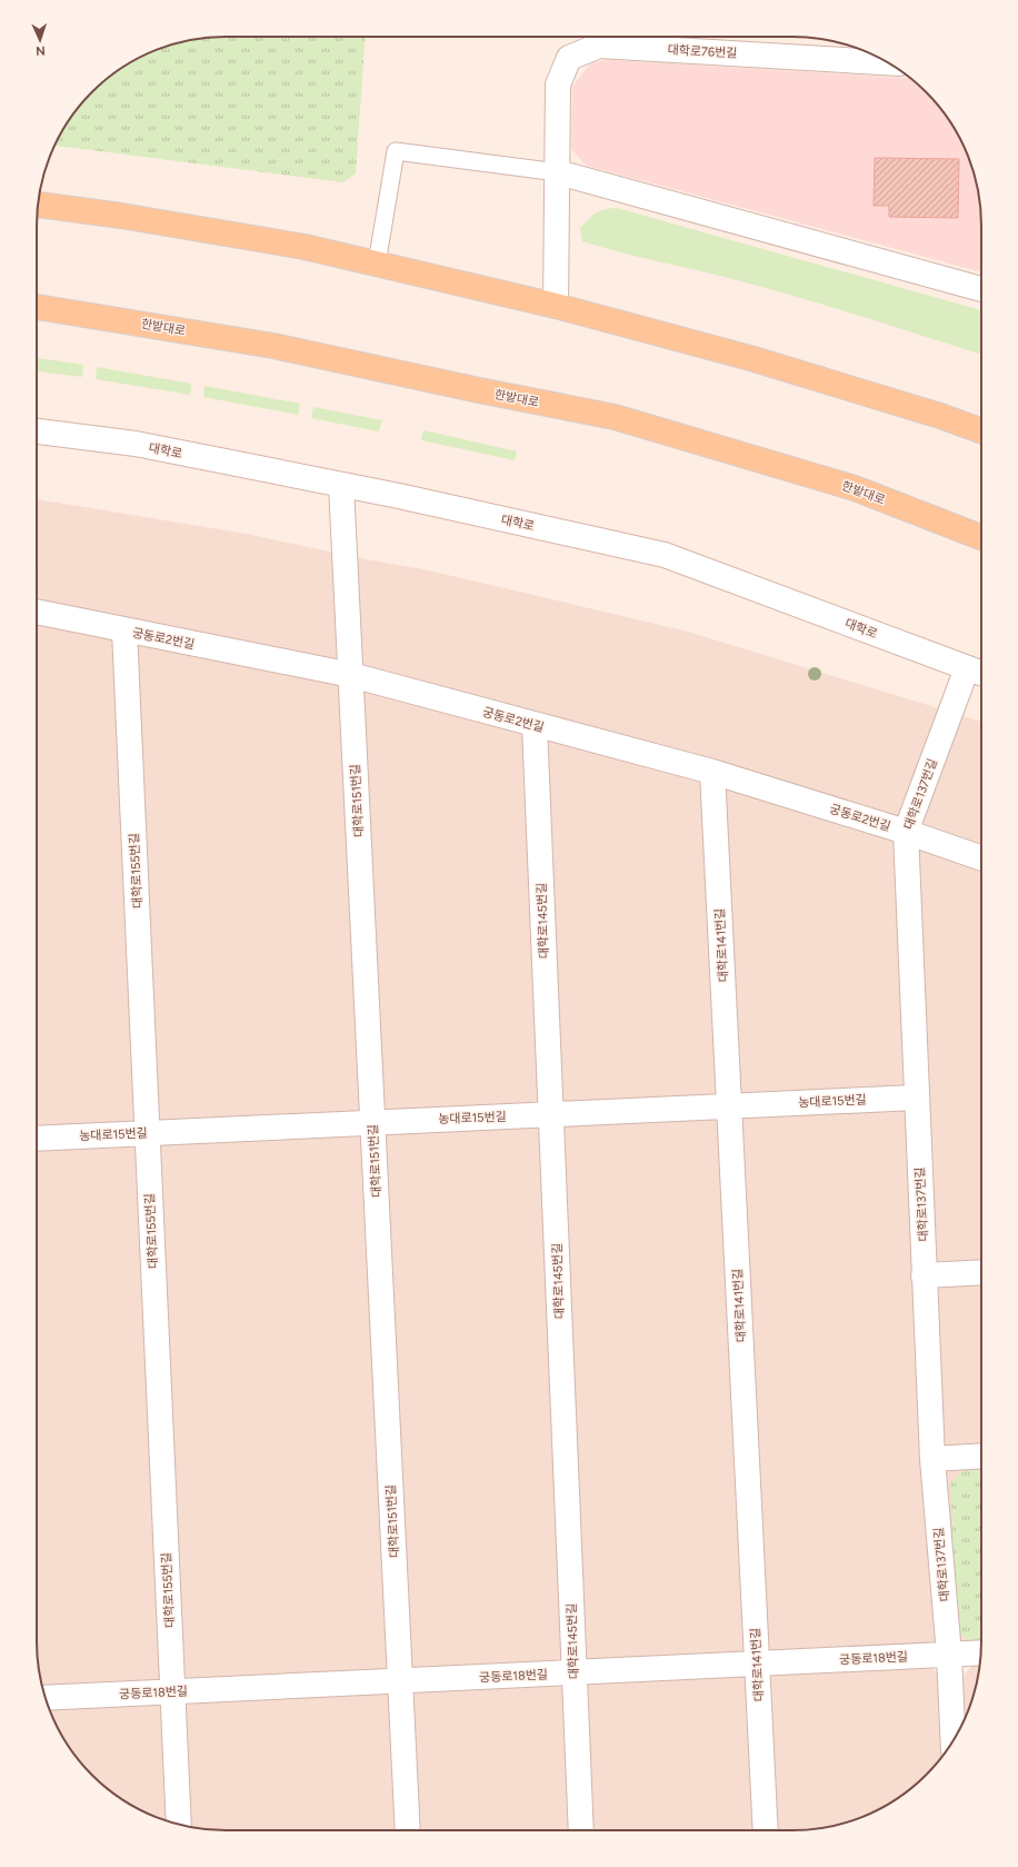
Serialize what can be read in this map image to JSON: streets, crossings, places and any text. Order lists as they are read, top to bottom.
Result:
{
  "streets": {
    "main road": ["한밭대로"],
    "street": [
      "대학로76번길",
      "대학로",
      "궁동로2번길",
      "대학로137번길",
      "대학로151번길",
      "대학로155번길",
      "대학로145번길",
      "대학로141번길",
      "농대로15번길",
      "궁동로18번길"
    ]
  },
  "crossings": [
    ["대학로", "대학로137번길"],
    ["대학로", "대학로151번길"],
    ["궁동로2번길", "대학로137번길"],
    ["궁동로2번길", "대학로151번길"],
    ["궁동로2번길", "대학로155번길"],
    ["궁동로2번길", "대학로145번길"],
    ["궁동로2번길", "대학로141번길"],
    ["대학로137번길", "농대로15번길"],
    ["대학로137번길", "궁동로18번길"],
    ["대학로151번길", "농대로15번길"],
    ["대학로151번길", "궁동로18번길"],
    ["대학로155번길", "농대로15번길"],
    ["대학로155번길", "궁동로18번길"],
    ["대학로145번길", "농대로15번길"],
    ["대학로145번길", "궁동로18번길"],
    ["대학로141번길", "농대로15번길"],
    ["대학로141번길", "궁동로18번길"]
  ],
  "north": "bottom"
}
